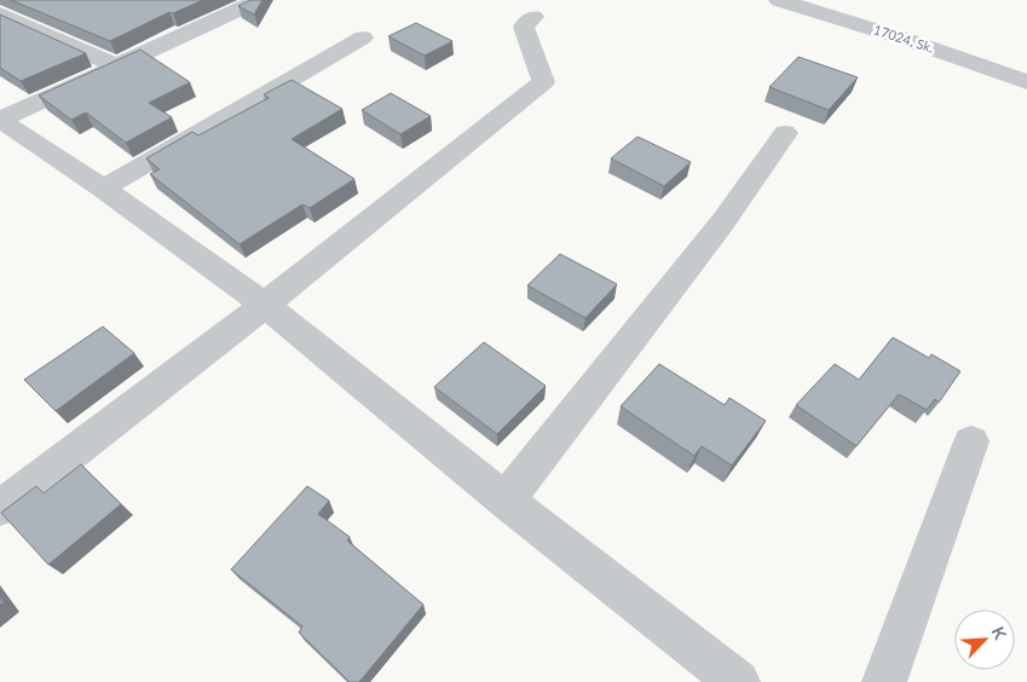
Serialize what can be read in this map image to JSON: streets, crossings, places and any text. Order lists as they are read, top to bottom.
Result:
{
  "streets": {
    "street": ["17024. Sk."]
  },
  "north": "top right"
}
